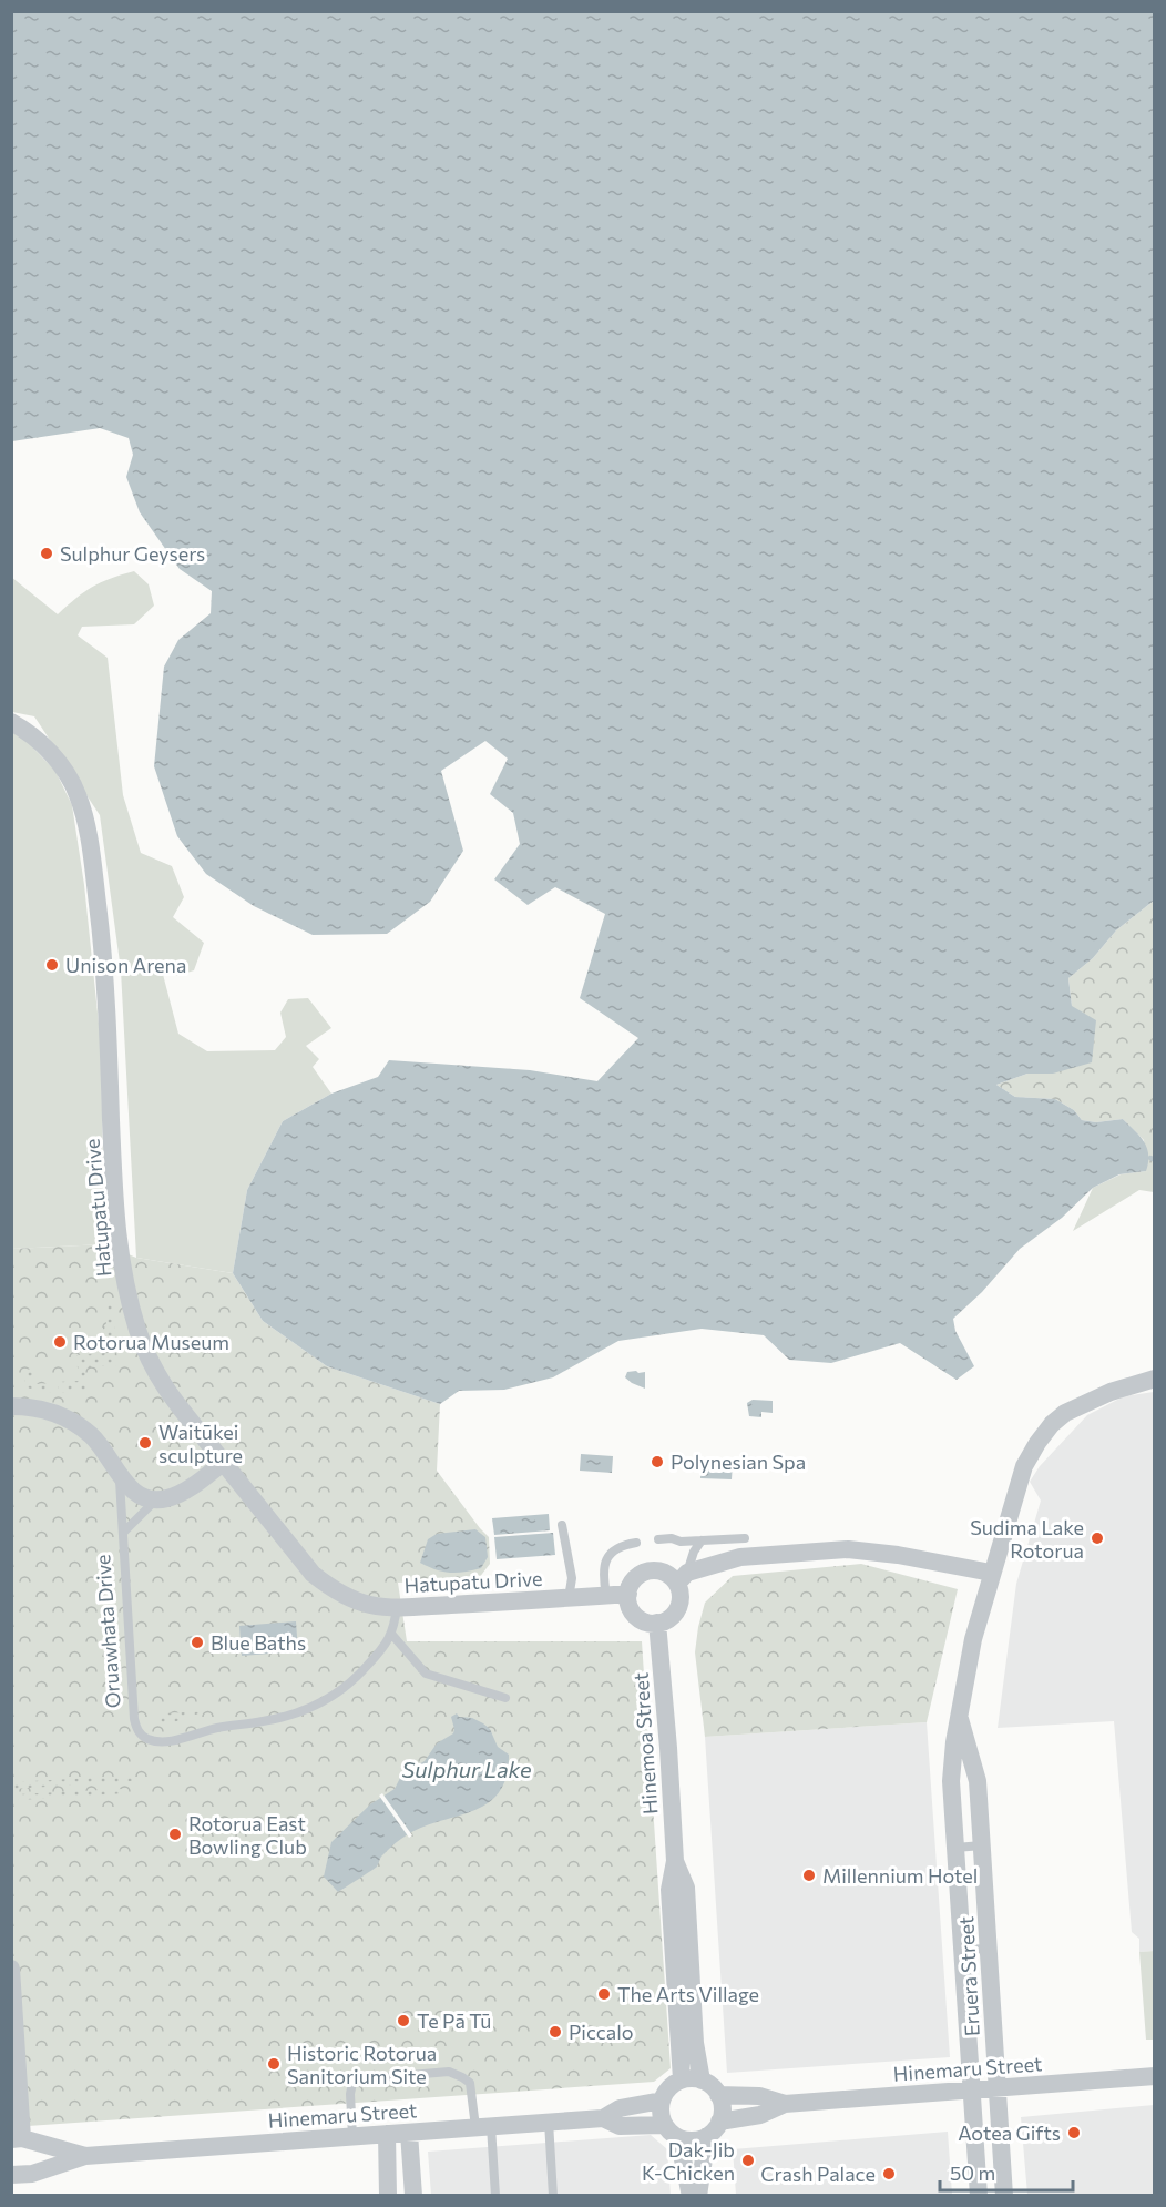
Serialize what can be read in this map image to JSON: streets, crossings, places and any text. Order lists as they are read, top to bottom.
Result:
{
  "streets": {
    "street": [
      "Hatupatu Drive",
      "Oruawhata Drive",
      "Hinemoa Street",
      "Eruera Street",
      "Hinemaru Street"
    ]
  },
  "crossings": [
    ["Hatupatu Drive", "Hinemoa Street"],
    ["Hinemoa Street", "Hinemaru Street"],
    ["Eruera Street", "Hinemaru Street"]
  ],
  "water": ["Sulphur Lake"],
  "places": [
    "Sulphur Geysers",
    "Unison Arena",
    "Rotorua Museum",
    "Waitūkei sculpture",
    "Polynesian Spa",
    "Sudima Lake Rotorua",
    "Blue Baths",
    "Rotorua East Bowling Club",
    "Millennium Hotel",
    "The Arts Village",
    "Te Pā Tū",
    "Piccalo",
    "Historic Rotorua Sanitorium Site",
    "Aotea Gifts",
    "Dak-Jib K-Chicken",
    "Crash Palace"
  ],
  "scale_bar": "50 m"
}
